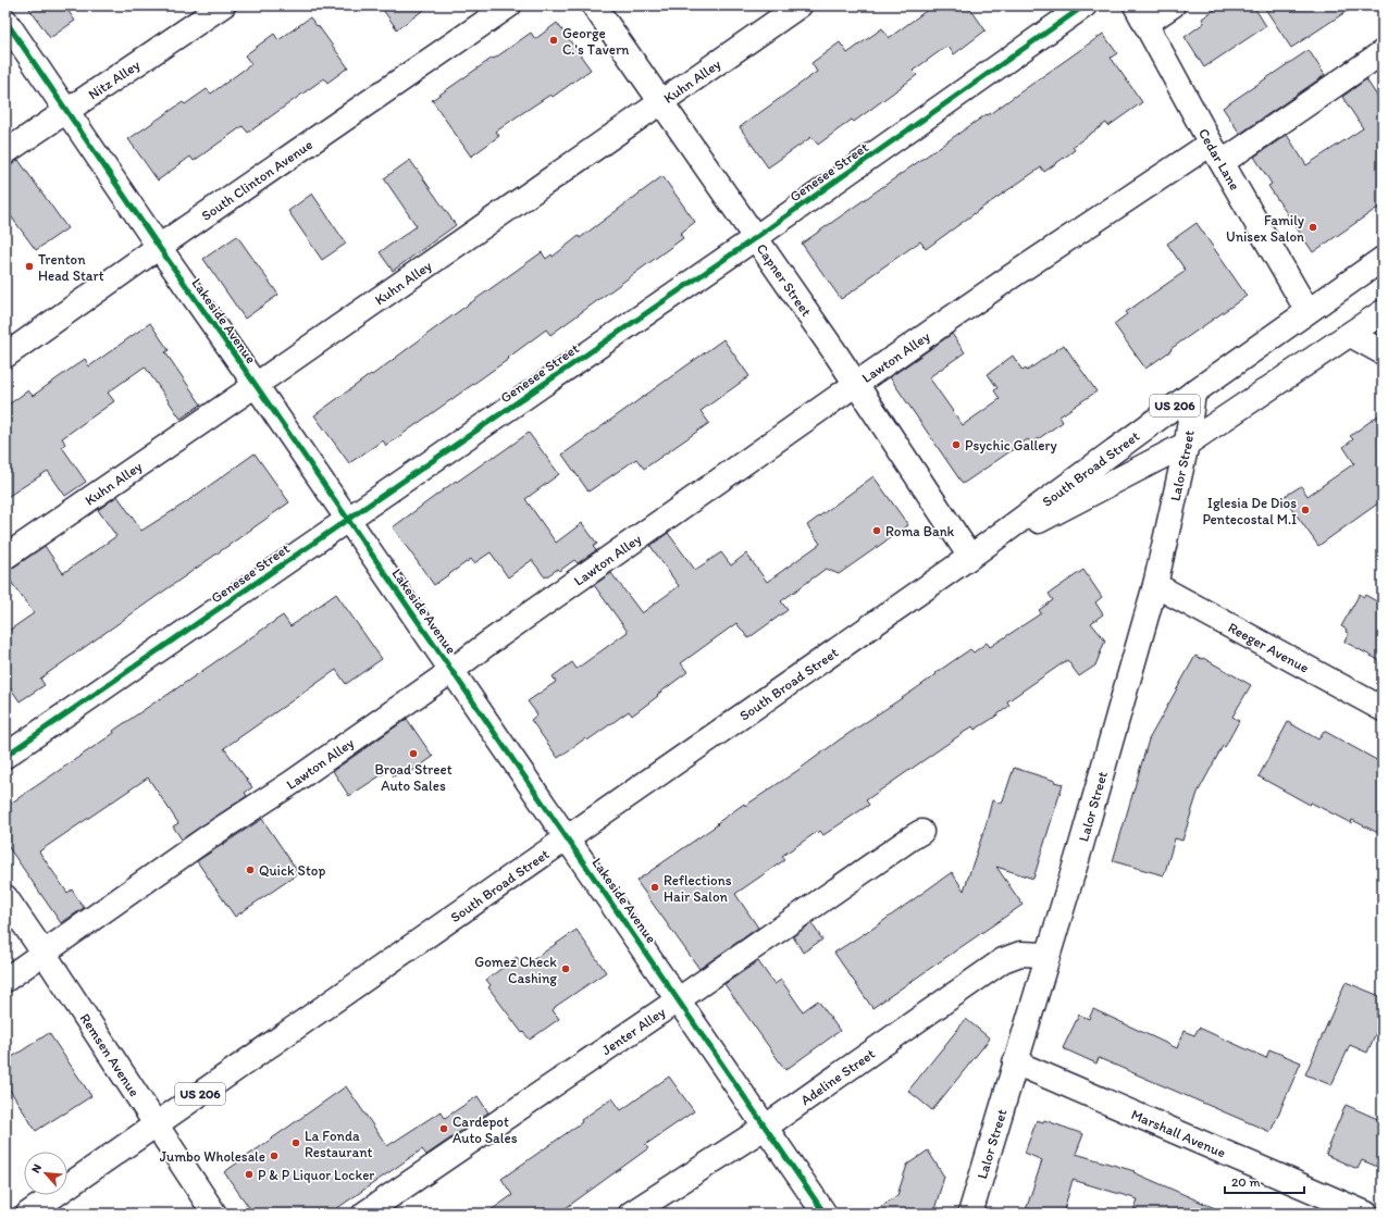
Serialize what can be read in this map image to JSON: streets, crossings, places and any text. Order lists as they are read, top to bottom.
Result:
{
  "streets": {
    "street": [
      "Nitz Alley",
      "Kuhn Alley",
      "Cedar Lane",
      "Genesee Street",
      "South Clinton Avenue",
      "Capner Street",
      "Lakeside Avenue",
      "Lawton Alley",
      "US 206",
      "Lalor Street",
      "South Broad Street",
      "Reeger Avenue",
      "Jenter Alley",
      "Remsen Avenue",
      "Adeline Street",
      "Marshall Avenue"
    ]
  },
  "crossings": [
    ["Nitz Alley", "Lakeside Avenue"],
    ["Kuhn Alley", "Capner Street"],
    ["Kuhn Alley", "Lakeside Avenue"],
    ["Cedar Lane", "Lawton Alley"],
    ["Cedar Lane", "South Broad Street"],
    ["Genesee Street", "Capner Street"],
    ["Genesee Street", "Lakeside Avenue"],
    ["South Clinton Avenue", "Lakeside Avenue"],
    ["Capner Street", "Lawton Alley"],
    ["Capner Street", "South Broad Street"],
    ["Lakeside Avenue", "Lawton Alley"],
    ["Lakeside Avenue", "South Broad Street"],
    ["Lakeside Avenue", "Jenter Alley"],
    ["Lakeside Avenue", "Adeline Street"],
    ["Lawton Alley", "Remsen Avenue"],
    ["Lalor Street", "South Broad Street"],
    ["Lalor Street", "Reeger Avenue"],
    ["Lalor Street", "Adeline Street"],
    ["Lalor Street", "Marshall Avenue"],
    ["South Broad Street", "Remsen Avenue"]
  ],
  "places": [
    "George C.'s Tavern",
    "Family Unisex Salon",
    "Trenton Head Start",
    "Psychic Gallery",
    "Iglesia De Dios Pentecostal M.I",
    "Roma Bank",
    "Broad Street Auto Sales",
    "Quick Stop",
    "Reflections Hair Salon",
    "Gomez Check Cashing",
    "Cardepot Auto Sales",
    "La Fonda Restaurant",
    "Jumbo Wholesale",
    "P & P Liquor Locker"
  ],
  "scale_bar": "20 m",
  "north": "top left"
}
